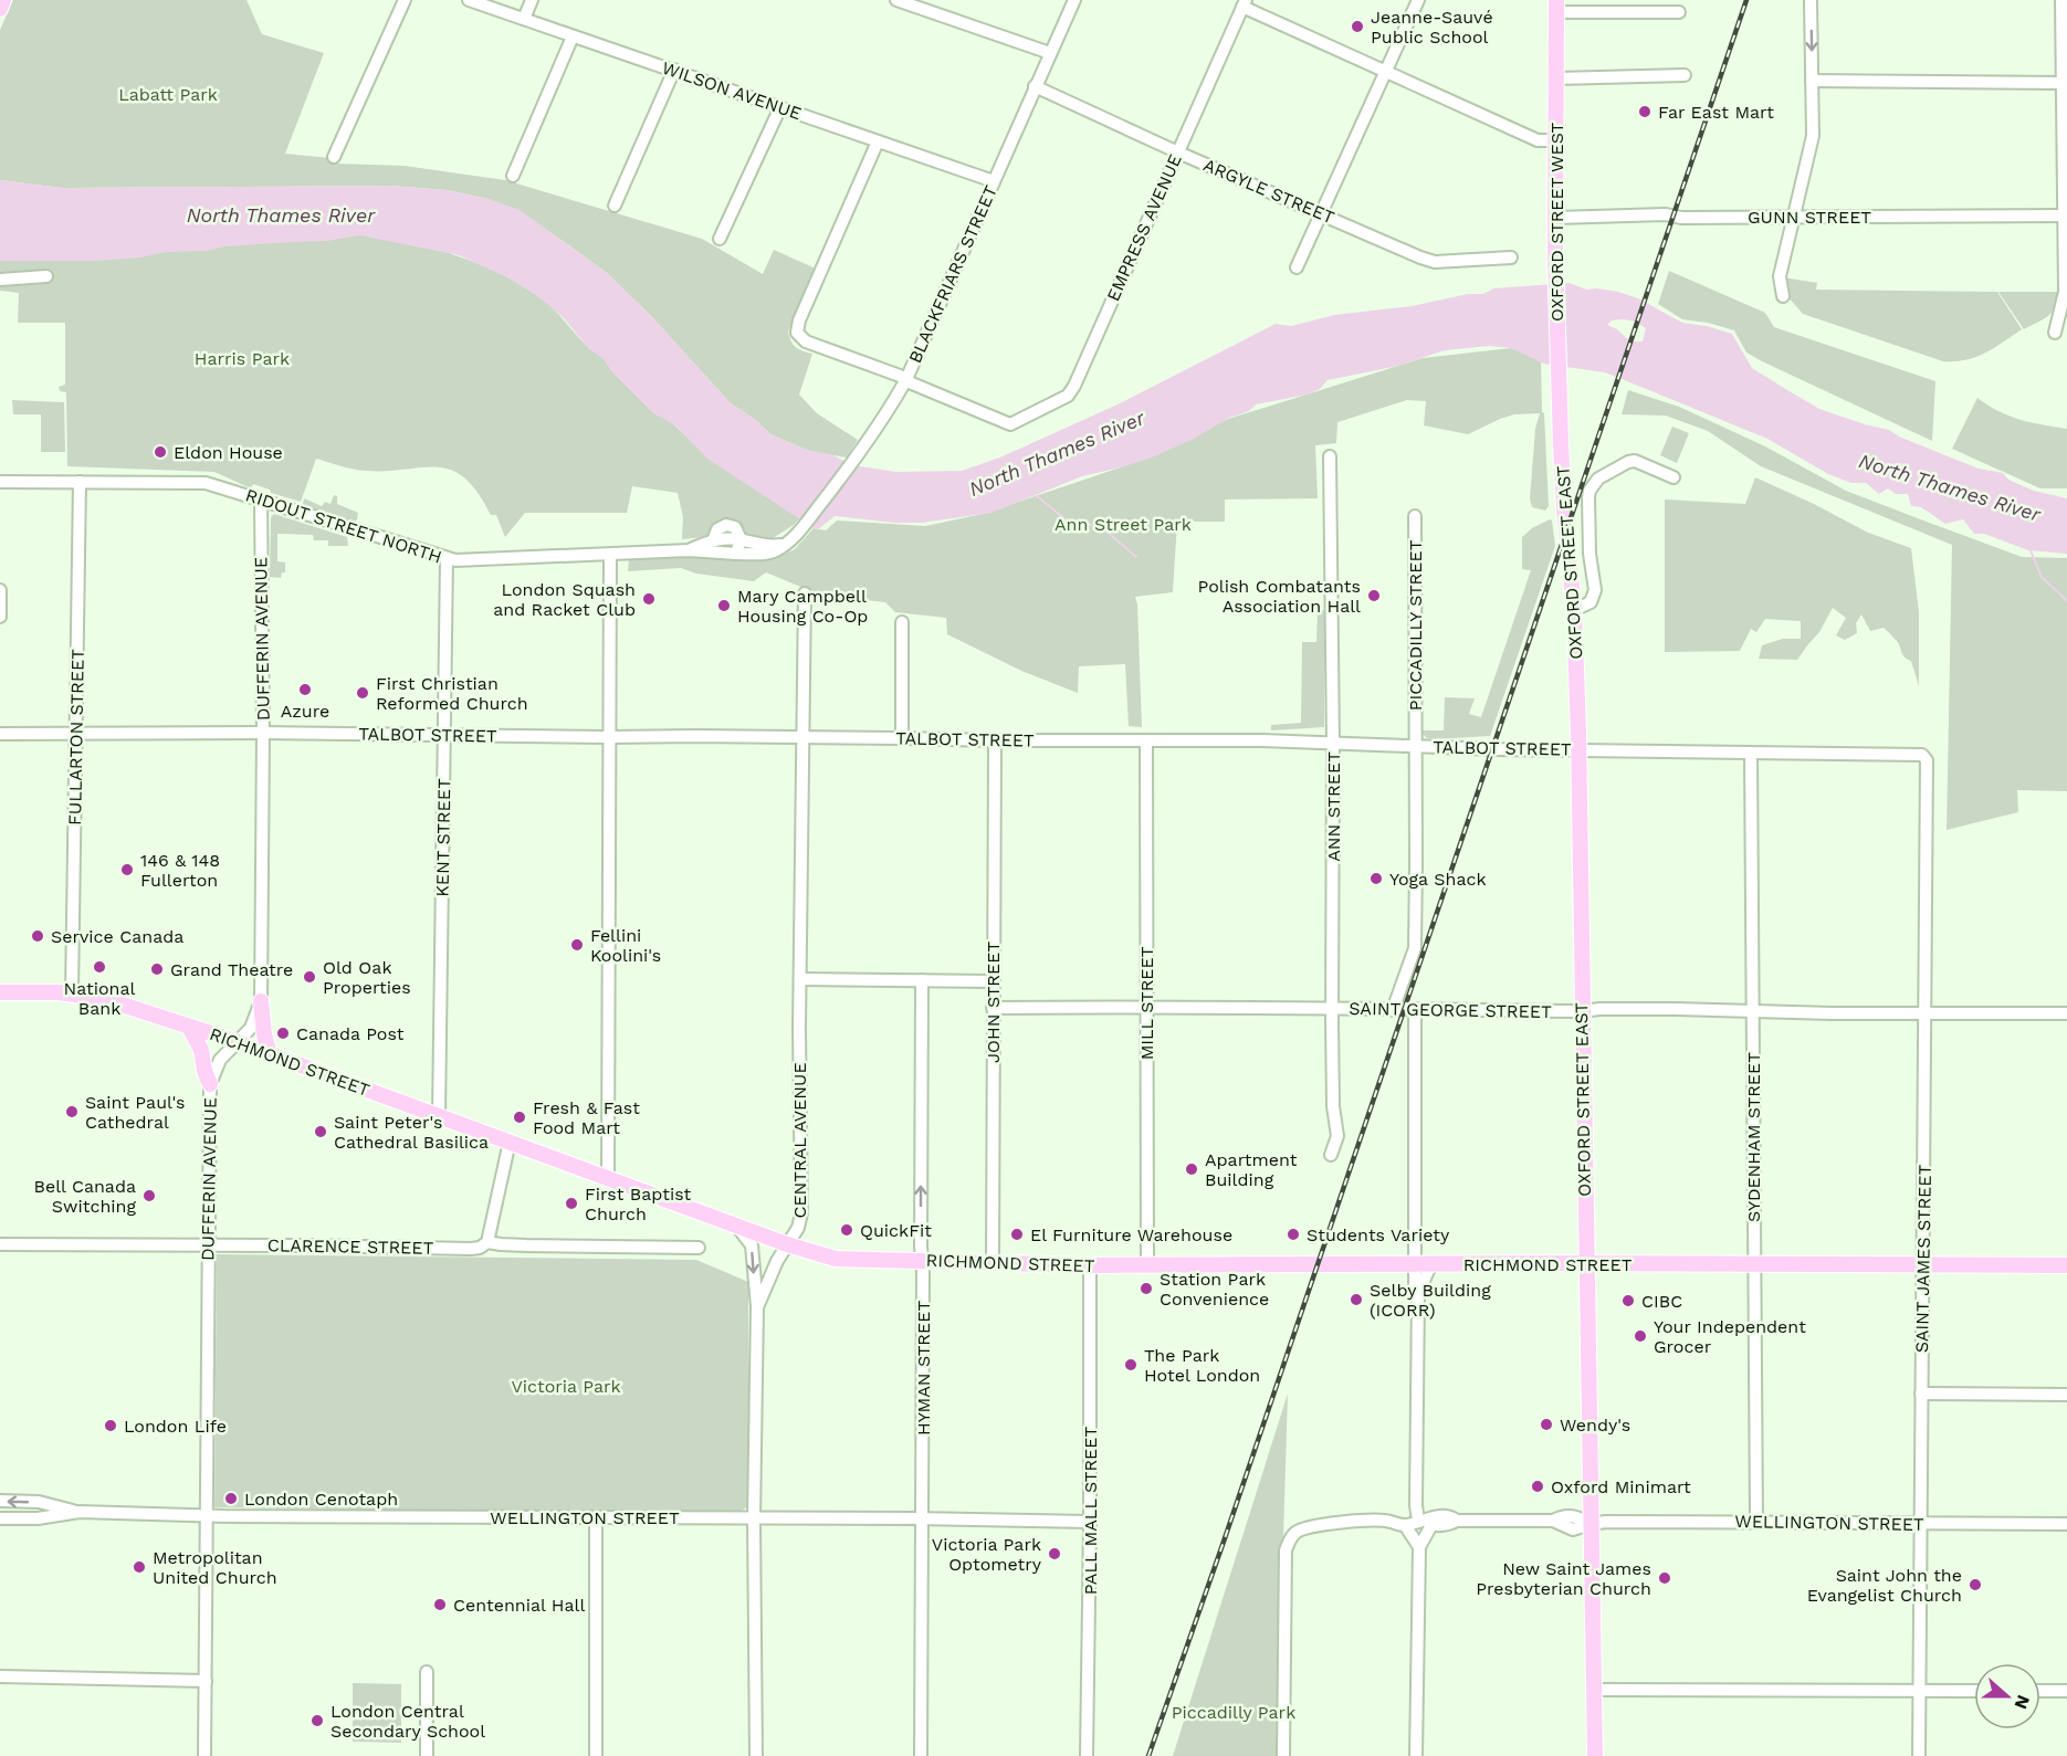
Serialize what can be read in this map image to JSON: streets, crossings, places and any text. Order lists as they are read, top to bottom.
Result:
{
  "streets": {
    "main road": ["OXFORD STREET WEST", "OXFORD STREET EAST", "RICHMOND STREET"],
    "street": [
      "WILSON AVENUE",
      "ARGYLE STREET",
      "GUNN STREET",
      "EMPRESS AVENUE",
      "BLACKFRIARS STREET",
      "RIDOUT STREET NORTH",
      "PICCADILLY STREET",
      "DUFFERIN AVENUE",
      "TALBOT STREET",
      "FULLARTON STREET",
      "ANN STREET",
      "KENT STREET",
      "JOHN STREET",
      "MILL STREET",
      "SAINT GEORGE STREET",
      "SYDENHAM STREET",
      "CENTRAL AVENUE",
      "CLARENCE STREET",
      "SAINT JAMES STREET",
      "HYMAN STREET",
      "PALL MALL STREET",
      "WELLINGTON STREET"
    ]
  },
  "crossings": [
    ["WILSON AVENUE", "BLACKFRIARS STREET"],
    ["ARGYLE STREET", "EMPRESS AVENUE"],
    ["ARGYLE STREET", "BLACKFRIARS STREET"],
    ["GUNN STREET", "OXFORD STREET WEST"],
    ["OXFORD STREET WEST", "OXFORD STREET EAST"],
    ["EMPRESS AVENUE", "BLACKFRIARS STREET"],
    ["BLACKFRIARS STREET", "RIDOUT STREET NORTH"],
    ["RIDOUT STREET NORTH", "DUFFERIN AVENUE"],
    ["RIDOUT STREET NORTH", "FULLARTON STREET"],
    ["RIDOUT STREET NORTH", "KENT STREET"],
    ["OXFORD STREET EAST", "TALBOT STREET"],
    ["OXFORD STREET EAST", "SAINT GEORGE STREET"],
    ["OXFORD STREET EAST", "RICHMOND STREET"],
    ["OXFORD STREET EAST", "WELLINGTON STREET"],
    ["PICCADILLY STREET", "TALBOT STREET"],
    ["PICCADILLY STREET", "SAINT GEORGE STREET"],
    ["DUFFERIN AVENUE", "TALBOT STREET"],
    ["DUFFERIN AVENUE", "RICHMOND STREET"],
    ["DUFFERIN AVENUE", "CLARENCE STREET"],
    ["DUFFERIN AVENUE", "WELLINGTON STREET"],
    ["TALBOT STREET", "FULLARTON STREET"],
    ["TALBOT STREET", "ANN STREET"],
    ["TALBOT STREET", "KENT STREET"],
    ["TALBOT STREET", "JOHN STREET"],
    ["TALBOT STREET", "MILL STREET"],
    ["TALBOT STREET", "SYDENHAM STREET"],
    ["TALBOT STREET", "CENTRAL AVENUE"],
    ["TALBOT STREET", "SAINT JAMES STREET"],
    ["FULLARTON STREET", "RICHMOND STREET"],
    ["ANN STREET", "SAINT GEORGE STREET"],
    ["KENT STREET", "RICHMOND STREET"],
    ["JOHN STREET", "SAINT GEORGE STREET"],
    ["JOHN STREET", "RICHMOND STREET"],
    ["MILL STREET", "SAINT GEORGE STREET"],
    ["MILL STREET", "RICHMOND STREET"],
    ["SAINT GEORGE STREET", "SYDENHAM STREET"],
    ["SAINT GEORGE STREET", "SAINT JAMES STREET"],
    ["RICHMOND STREET", "SYDENHAM STREET"],
    ["RICHMOND STREET", "CENTRAL AVENUE"],
    ["RICHMOND STREET", "SAINT JAMES STREET"],
    ["RICHMOND STREET", "HYMAN STREET"],
    ["RICHMOND STREET", "PALL MALL STREET"],
    ["SYDENHAM STREET", "WELLINGTON STREET"],
    ["CENTRAL AVENUE", "WELLINGTON STREET"],
    ["SAINT JAMES STREET", "WELLINGTON STREET"],
    ["HYMAN STREET", "WELLINGTON STREET"],
    ["PALL MALL STREET", "WELLINGTON STREET"]
  ],
  "one_way": ["HYMAN STREET"],
  "water": ["North Thames River"],
  "parks": [
    "Labatt Park",
    "Harris Park",
    "Ann Street Park",
    "Victoria Park",
    "Piccadilly Park"
  ],
  "places": [
    "Jeanne-Sauvé Public School",
    "Far East Mart",
    "Eldon House",
    "Polish Combatants Association Hall",
    "London Squash and Racket Club",
    "Mary Campbell Housing Co-Op",
    "Azure",
    "First Christian Reformed Church",
    "146 & 148 Fullerton",
    "Yoga Shack",
    "Service Canada",
    "Fellini Koolini's",
    "National Bank",
    "Grand Theatre",
    "Old Oak Properties",
    "Canada Post",
    "Saint Paul's Cathedral",
    "Fresh & Fast Food Mart",
    "Saint Peter's Cathedral Basilica",
    "Apartment Building",
    "Bell Canada Switching",
    "First Baptist Church",
    "QuickFit",
    "El Furniture Warehouse",
    "Students Variety",
    "Station Park Convenience",
    "Selby Building (ICORR)",
    "CIBC",
    "Your Independent Grocer",
    "The Park Hotel London",
    "Wendy's",
    "London Life",
    "Oxford Minimart",
    "London Cenotaph",
    "Victoria Park Optometry",
    "Metropolitan United Church",
    "New Saint James Presbyterian Church",
    "Saint John the Evangelist Church",
    "Centennial Hall",
    "London Central Secondary School"
  ],
  "north": "right"
}
